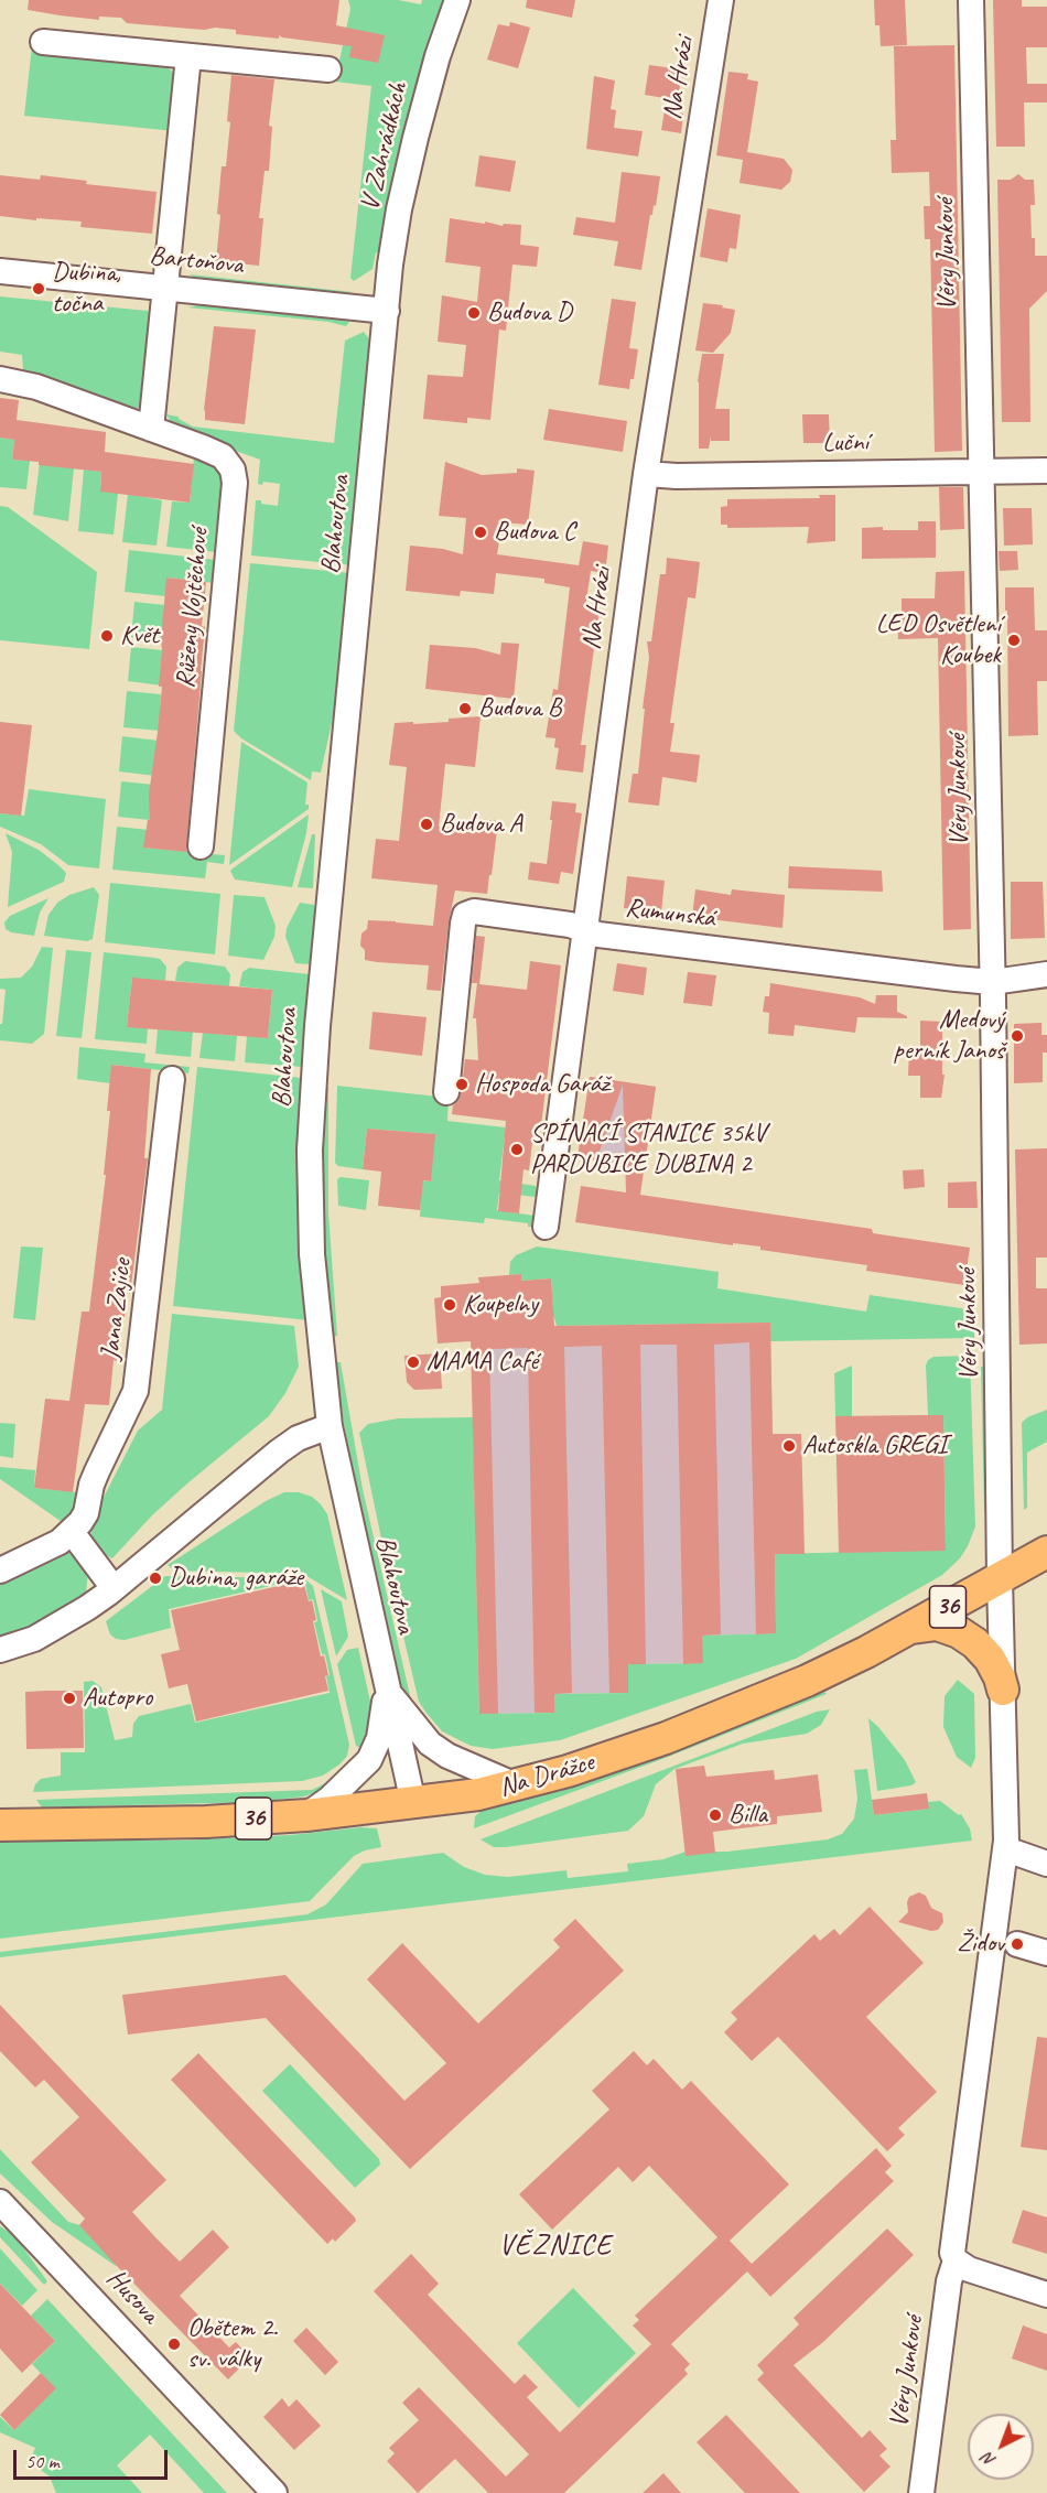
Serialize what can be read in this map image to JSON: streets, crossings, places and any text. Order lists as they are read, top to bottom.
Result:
{
  "streets": {
    "main road": ["36", "Na Drážce"],
    "street": [
      "Na Hrázi",
      "V Zahrádkách",
      "Věry Junkové",
      "Bartoňova",
      "Luční",
      "Blahoutova",
      "Růženy Vojtěchové",
      "Rumunská",
      "Jana Zajíce",
      "Husova"
    ]
  },
  "crossings": [
    ["Na Hrázi", "Luční"],
    ["Na Hrázi", "Rumunská"],
    ["V Zahrádkách", "Bartoňova"],
    ["V Zahrádkách", "Blahoutova"],
    ["Věry Junkové", "Luční"],
    ["Věry Junkové", "Rumunská"],
    ["Věry Junkové", "Na Drážce"],
    ["Bartoňova", "Blahoutova"],
    ["Blahoutova", "Na Drážce"]
  ],
  "districts": ["VĚZNICE"],
  "places": [
    "Dubina, točna",
    "Budova D",
    "Budova C",
    "Květ",
    "LED Osvětlení Koubek",
    "Budova B",
    "Budova A",
    "Medový perník Janoš",
    "Hospoda Garáž",
    "SPÍNACÍ STANICE 35kV PARDUBICE DUBINA 2",
    "Koupelny",
    "MAMA Café",
    "Autoskla GREGI",
    "Dubina, garáže",
    "Autopro",
    "Billa",
    "Židov",
    "Obětem 2. sv. války"
  ],
  "scale_bar": "50 m",
  "north": "bottom left"
}
